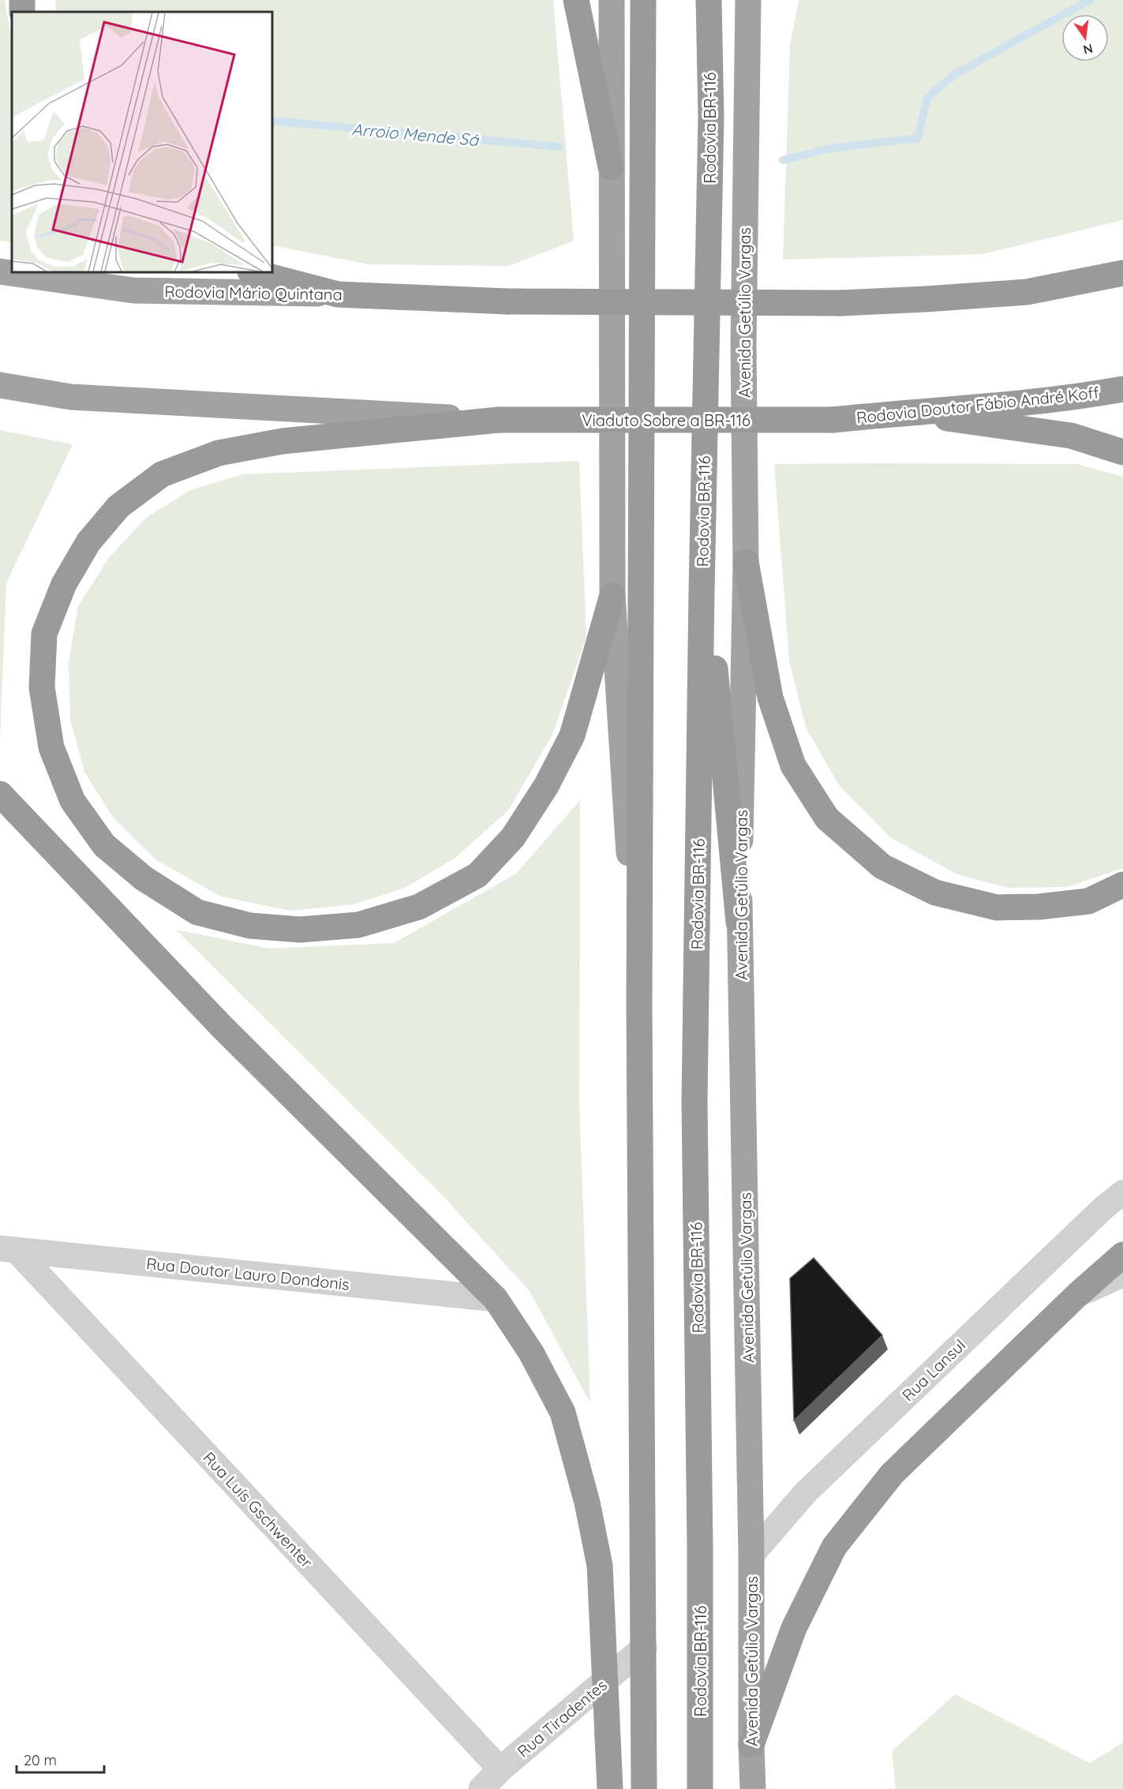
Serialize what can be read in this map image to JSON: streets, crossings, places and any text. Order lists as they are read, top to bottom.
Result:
{
  "streets": {
    "highway": [
      "Rodovia BR-116",
      "Rodovia Mário Quintana",
      "Avenida Getúlio Vargas",
      "Rodovia Doutor Fábio André Koff",
      "Viaduto Sobre a BR-116"
    ],
    "street": [
      "Rua Doutor Lauro Dondonis",
      "Rua Lansul",
      "Rua Luís Gschwenter",
      "Rua Tiradentes"
    ]
  },
  "crossings": [
    ["Avenida Getúlio Vargas", "Rua Lansul"],
    ["Rodovia Doutor Fábio André Koff", "Viaduto Sobre a BR-116"],
    ["Rua Doutor Lauro Dondonis", "Rua Luís Gschwenter"],
    ["Rua Luís Gschwenter", "Rua Tiradentes"]
  ],
  "water": ["Arroio Mende Sá"],
  "scale_bar": "20 m",
  "north": "bottom"
}
